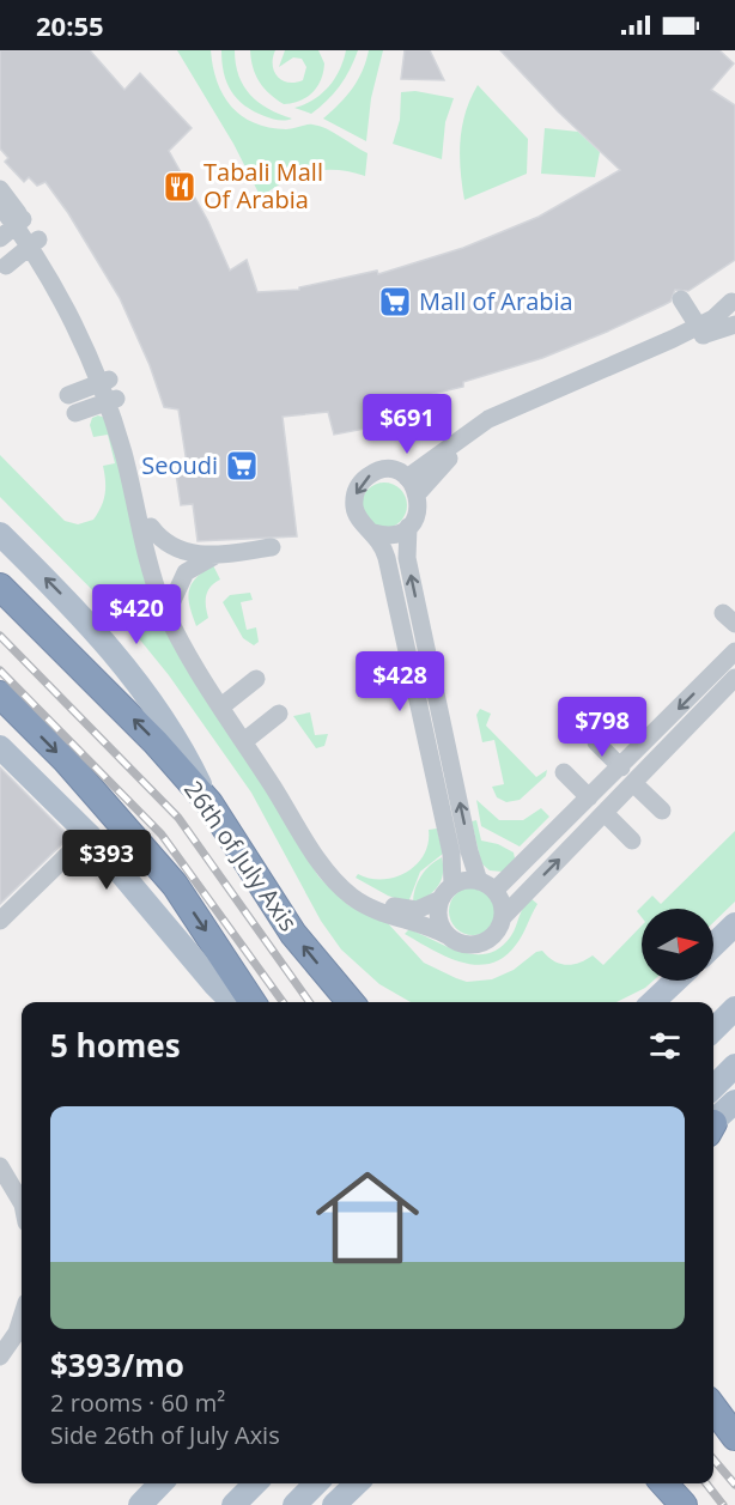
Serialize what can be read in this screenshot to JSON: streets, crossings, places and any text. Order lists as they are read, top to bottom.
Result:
{
  "streets": {
    "highway": ["26th of July Axis"]
  },
  "places": {
    "restaurant": ["Tabali Mall Of Arabia"],
    "supermarket": ["Mall of Arabia", "Seoudi"]
  },
  "north": "right",
  "page": {
    "status": "20:55",
    "price": [
      "$691",
      "$420",
      "$428",
      "$798",
      "$393"
    ],
    "heading": "5 homes",
    "list": [
      {
        "name": "$393/mo",
        "note": "2 rooms · 60 m² · Side 26th of July Axis"
      }
    ]
  }
}
